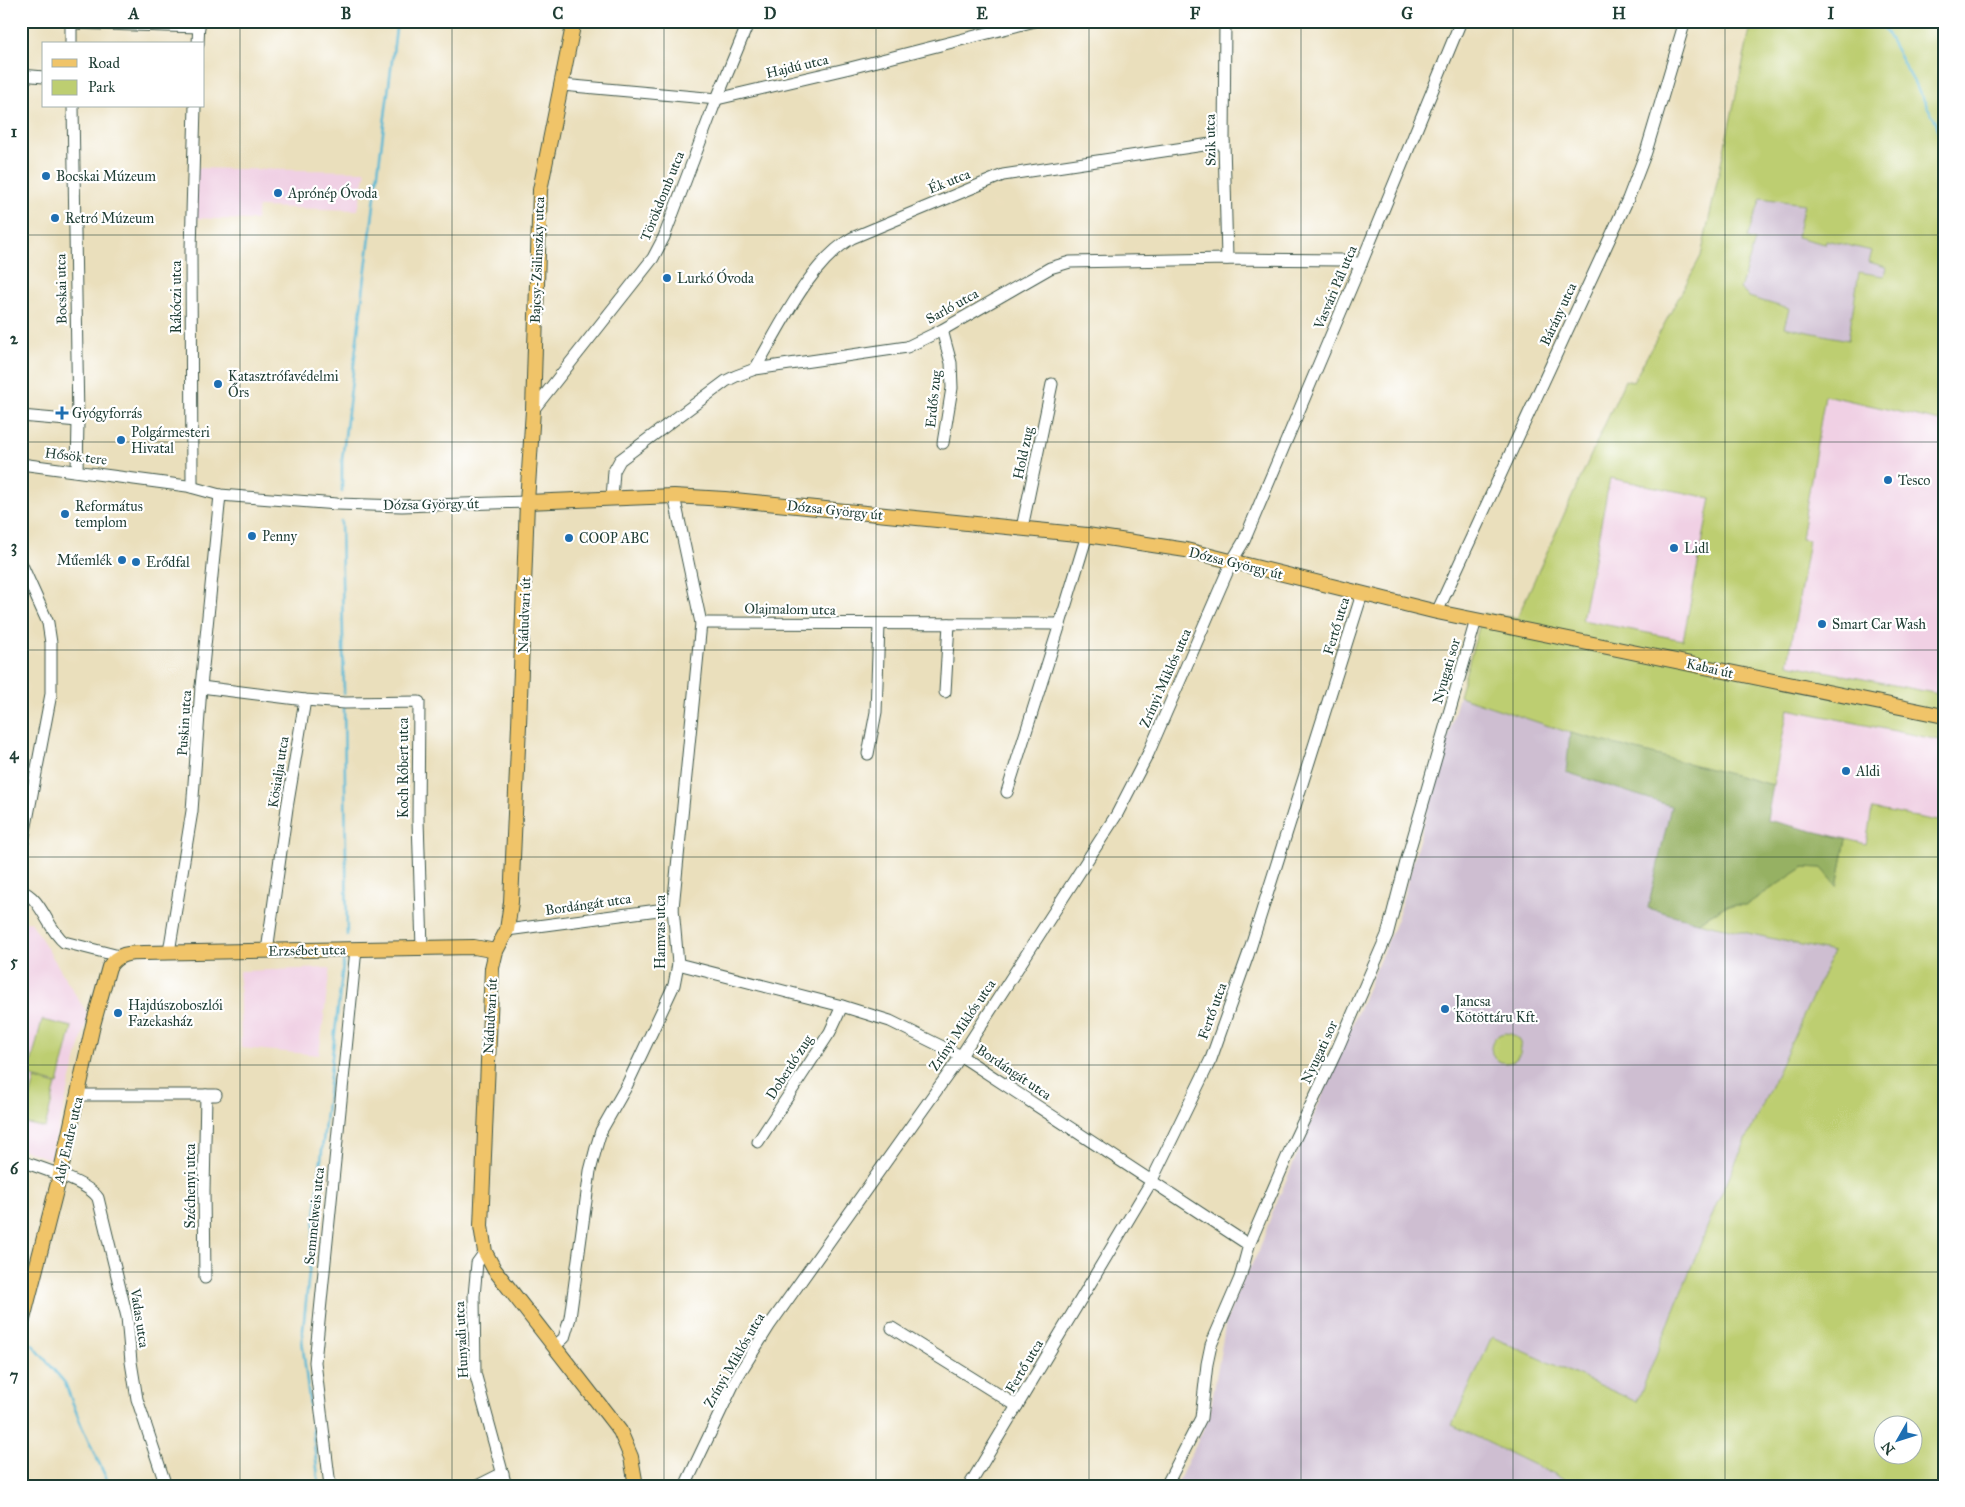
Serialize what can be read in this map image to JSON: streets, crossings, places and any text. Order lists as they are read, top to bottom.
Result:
{
  "streets": {
    "main road": [
      "Bajcsy-Zsilinszky utca",
      "Dózsa György út",
      "Nádudvari út",
      "Kabai út",
      "Erzsébet utca",
      "Ady Endre utca"
    ],
    "street": [
      "Hajdú utca",
      "Szik utca",
      "Ék utca",
      "Törökdomb utca",
      "Vasvári Pál utca",
      "Bocskai utca",
      "Rákóczi utca",
      "Sarló utca",
      "Bárány utca",
      "Erdős zug",
      "Hold zug",
      "Hősök tere",
      "Olajmalom utca",
      "Fertő utca",
      "Nyugati sor",
      "Zrínyi Miklós utca",
      "Puskin utca",
      "Koch Róbert utca",
      "Kösialja utca",
      "Bordángát utca",
      "Hamvas utca",
      "Doberdó zug",
      "Széchenyi utca",
      "Semmelweis utca",
      "Vadas utca",
      "Hunyadi utca"
    ]
  },
  "crossings": [
    ["Hajdú utca", "Törökdomb utca"],
    ["Hajdú utca", "Bajcsy-Zsilinszky utca"],
    ["Szik utca", "Ék utca"],
    ["Szik utca", "Sarló utca"],
    ["Ék utca", "Sarló utca"],
    ["Törökdomb utca", "Bajcsy-Zsilinszky utca"],
    ["Bajcsy-Zsilinszky utca", "Dózsa György út"],
    ["Bajcsy-Zsilinszky utca", "Nádudvari út"],
    ["Vasvári Pál utca", "Sarló utca"],
    ["Vasvári Pál utca", "Dózsa György út"],
    ["Vasvári Pál utca", "Zrínyi Miklós utca"],
    ["Bocskai utca", "Hősök tere"],
    ["Rákóczi utca", "Hősök tere"],
    ["Rákóczi utca", "Dózsa György út"],
    ["Sarló utca", "Erdős zug"],
    ["Sarló utca", "Dózsa György út"],
    ["Bárány utca", "Dózsa György út"],
    ["Hold zug", "Dózsa György út"],
    ["Hősök tere", "Dózsa György út"],
    ["Dózsa György út", "Nádudvari út"],
    ["Dózsa György út", "Fertő utca"],
    ["Dózsa György út", "Kabai út"],
    ["Dózsa György út", "Nyugati sor"],
    ["Dózsa György út", "Zrínyi Miklós utca"],
    ["Dózsa György út", "Puskin utca"],
    ["Dózsa György út", "Hamvas utca"],
    ["Olajmalom utca", "Hamvas utca"],
    ["Nádudvari út", "Bordángát utca"],
    ["Nádudvari út", "Hamvas utca"],
    ["Nádudvari út", "Erzsébet utca"],
    ["Nádudvari út", "Hunyadi utca"],
    ["Fertő utca", "Bordángát utca"],
    ["Kabai út", "Nyugati sor"],
    ["Nyugati sor", "Bordángát utca"],
    ["Zrínyi Miklós utca", "Bordángát utca"],
    ["Puskin utca", "Erzsébet utca"],
    ["Koch Róbert utca", "Kösialja utca"],
    ["Koch Róbert utca", "Erzsébet utca"],
    ["Kösialja utca", "Erzsébet utca"],
    ["Bordángát utca", "Hamvas utca"],
    ["Bordángát utca", "Doberdó zug"],
    ["Erzsébet utca", "Ady Endre utca"],
    ["Erzsébet utca", "Semmelweis utca"],
    ["Ady Endre utca", "Széchenyi utca"],
    ["Ady Endre utca", "Vadas utca"]
  ],
  "places": {
    "other": [
      "Bocskai Múzeum",
      "Aprónép Óvoda",
      "Retró Múzeum",
      "Lurkó Óvoda",
      "Katasztrófavédelmi Őrs",
      "Polgármesteri Hivatal",
      "Tesco",
      "Református templom",
      "Penny",
      "COOP ABC",
      "Lidl",
      "Műemlék",
      "Erődfal",
      "Smart Car Wash",
      "Aldi",
      "Jancsa Kötöttáru Kft.",
      "Hajdúszoboszlói Fazekasház"
    ],
    "health": ["Gyógyforrás"]
  },
  "legend": ["Road", "Park"],
  "north": "bottom left",
  "grid": {
    "columns": [
      "A",
      "B",
      "C",
      "D",
      "E",
      "F",
      "G",
      "H",
      "I"
    ],
    "rows": [
      "1",
      "2",
      "3",
      "4",
      "5",
      "6",
      "7"
    ]
  }
}
